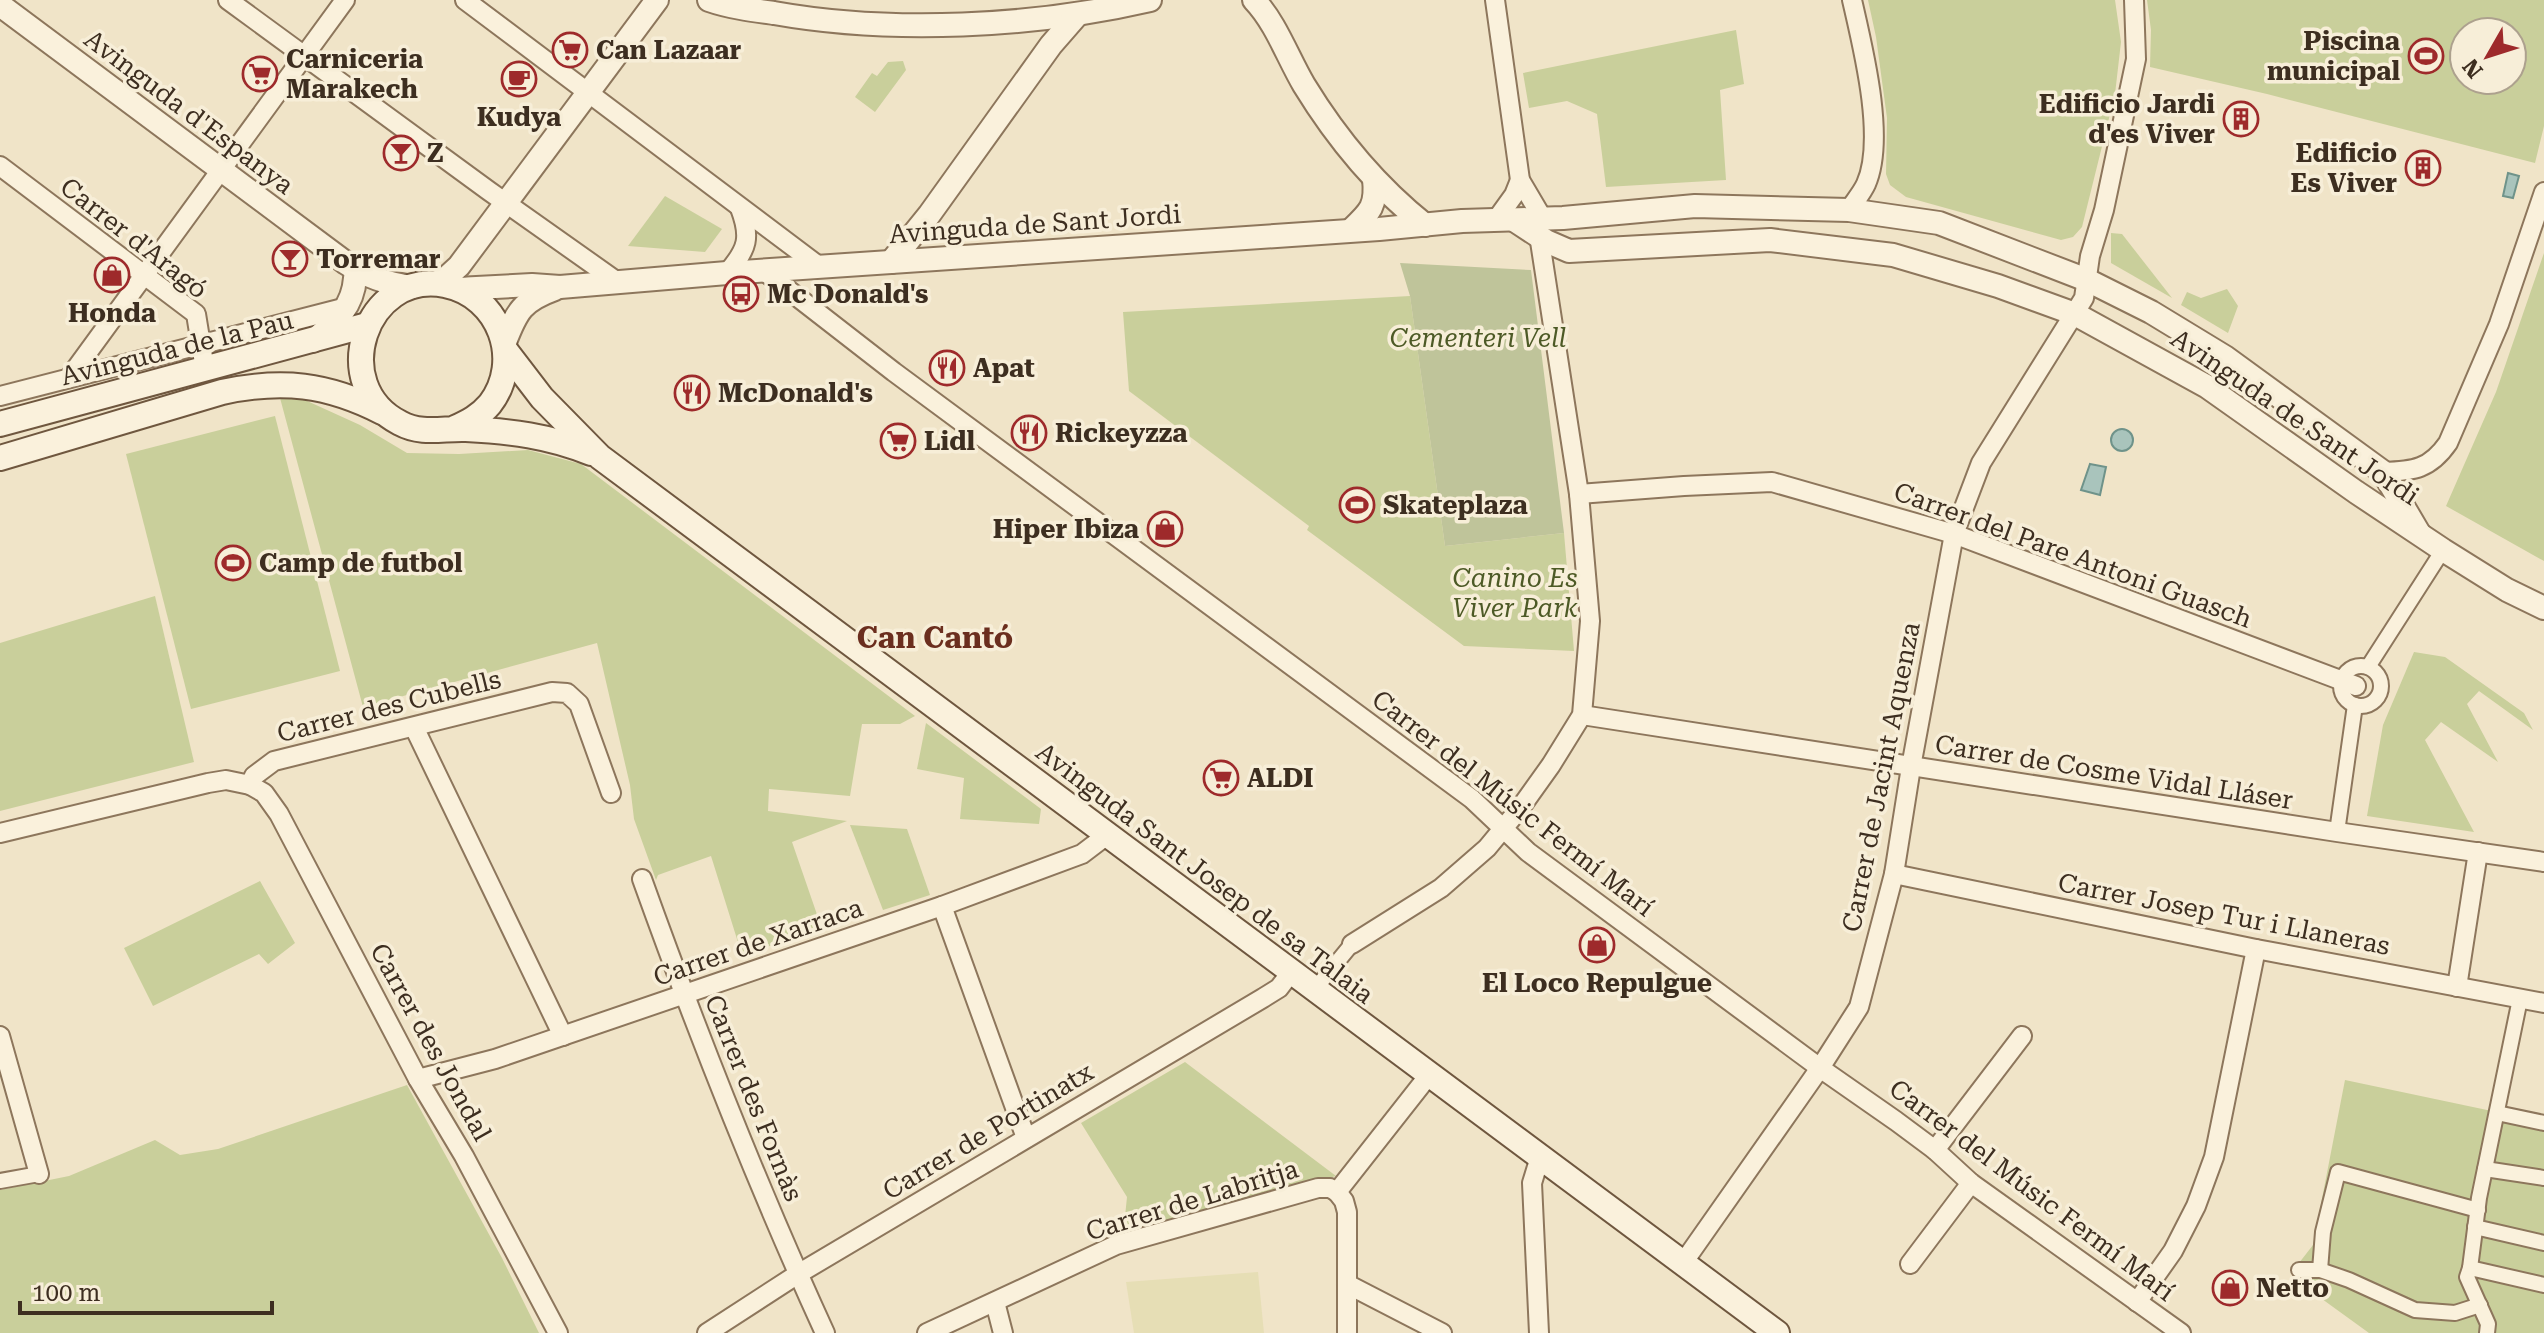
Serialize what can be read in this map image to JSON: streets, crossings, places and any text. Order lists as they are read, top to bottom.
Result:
{
  "streets": {
    "main road": ["Avinguda de la Pau", "Avinguda Sant Josep de sa Talaia"],
    "street": [
      "Avinguda d'Espanya",
      "Avinguda de Sant Jordi",
      "Carrer d'Aragó",
      "Carrer del Pare Antoni Guasch",
      "Carrer des Cubells",
      "Carrer de Cosme Vidal Lláser",
      "Carrer de Jacint Aquenza",
      "Carrer del Músic Fermí Marí",
      "Carrer Josep Tur i Llaneras",
      "Carrer de Xarraca",
      "Carrer des Jondal",
      "Carrer des Fornàs",
      "Carrer de Portinatx",
      "Carrer de Labritja"
    ]
  },
  "crossings": [
    ["Avinguda d'Espanya", "Avinguda de Sant Jordi"],
    ["Avinguda d'Espanya", "Avinguda de la Pau"],
    ["Avinguda de Sant Jordi", "Avinguda de la Pau"],
    ["Avinguda de Sant Jordi", "Carrer de Jacint Aquenza"],
    ["Avinguda de Sant Jordi", "Carrer del Músic Fermí Marí"],
    ["Carrer d'Aragó", "Avinguda de la Pau"],
    ["Carrer del Pare Antoni Guasch", "Carrer de Jacint Aquenza"],
    ["Carrer des Cubells", "Carrer des Jondal"],
    ["Carrer de Cosme Vidal Lláser", "Carrer de Jacint Aquenza"],
    ["Carrer de Jacint Aquenza", "Carrer del Músic Fermí Marí"],
    ["Carrer de Jacint Aquenza", "Avinguda Sant Josep de sa Talaia"],
    ["Carrer de Jacint Aquenza", "Carrer Josep Tur i Llaneras"],
    ["Avinguda Sant Josep de sa Talaia", "Carrer de Xarraca"],
    ["Avinguda Sant Josep de sa Talaia", "Carrer de Portinatx"],
    ["Avinguda Sant Josep de sa Talaia", "Carrer de Labritja"],
    ["Carrer de Xarraca", "Carrer des Jondal"],
    ["Carrer de Xarraca", "Carrer des Fornàs"],
    ["Carrer des Fornàs", "Carrer de Portinatx"]
  ],
  "districts": ["Can Cantó"],
  "parks": ["Cementeri Vell", "Canino Es Viver Park"],
  "places": {
    "supermarket": [
      "Can Lazaar",
      "Carniceria Marakech",
      "Lidl",
      "ALDI"
    ],
    "sports": ["Piscina municipal", "Skateplaza", "Camp de futbol"],
    "cafe": ["Kudya"],
    "building": ["Edificio Jardi d'es Viver", "Edificio Es Viver"],
    "bar": ["Z", "Torremar"],
    "shop": [
      "Honda",
      "Hiper Ibiza",
      "El Loco Repulgue",
      "Netto"
    ],
    "bus stop": ["Mc Donald's"],
    "restaurant": ["Apat", "McDonald's", "Rickeyzza"]
  },
  "scale_bar": "100 m",
  "north": "bottom left"
}
